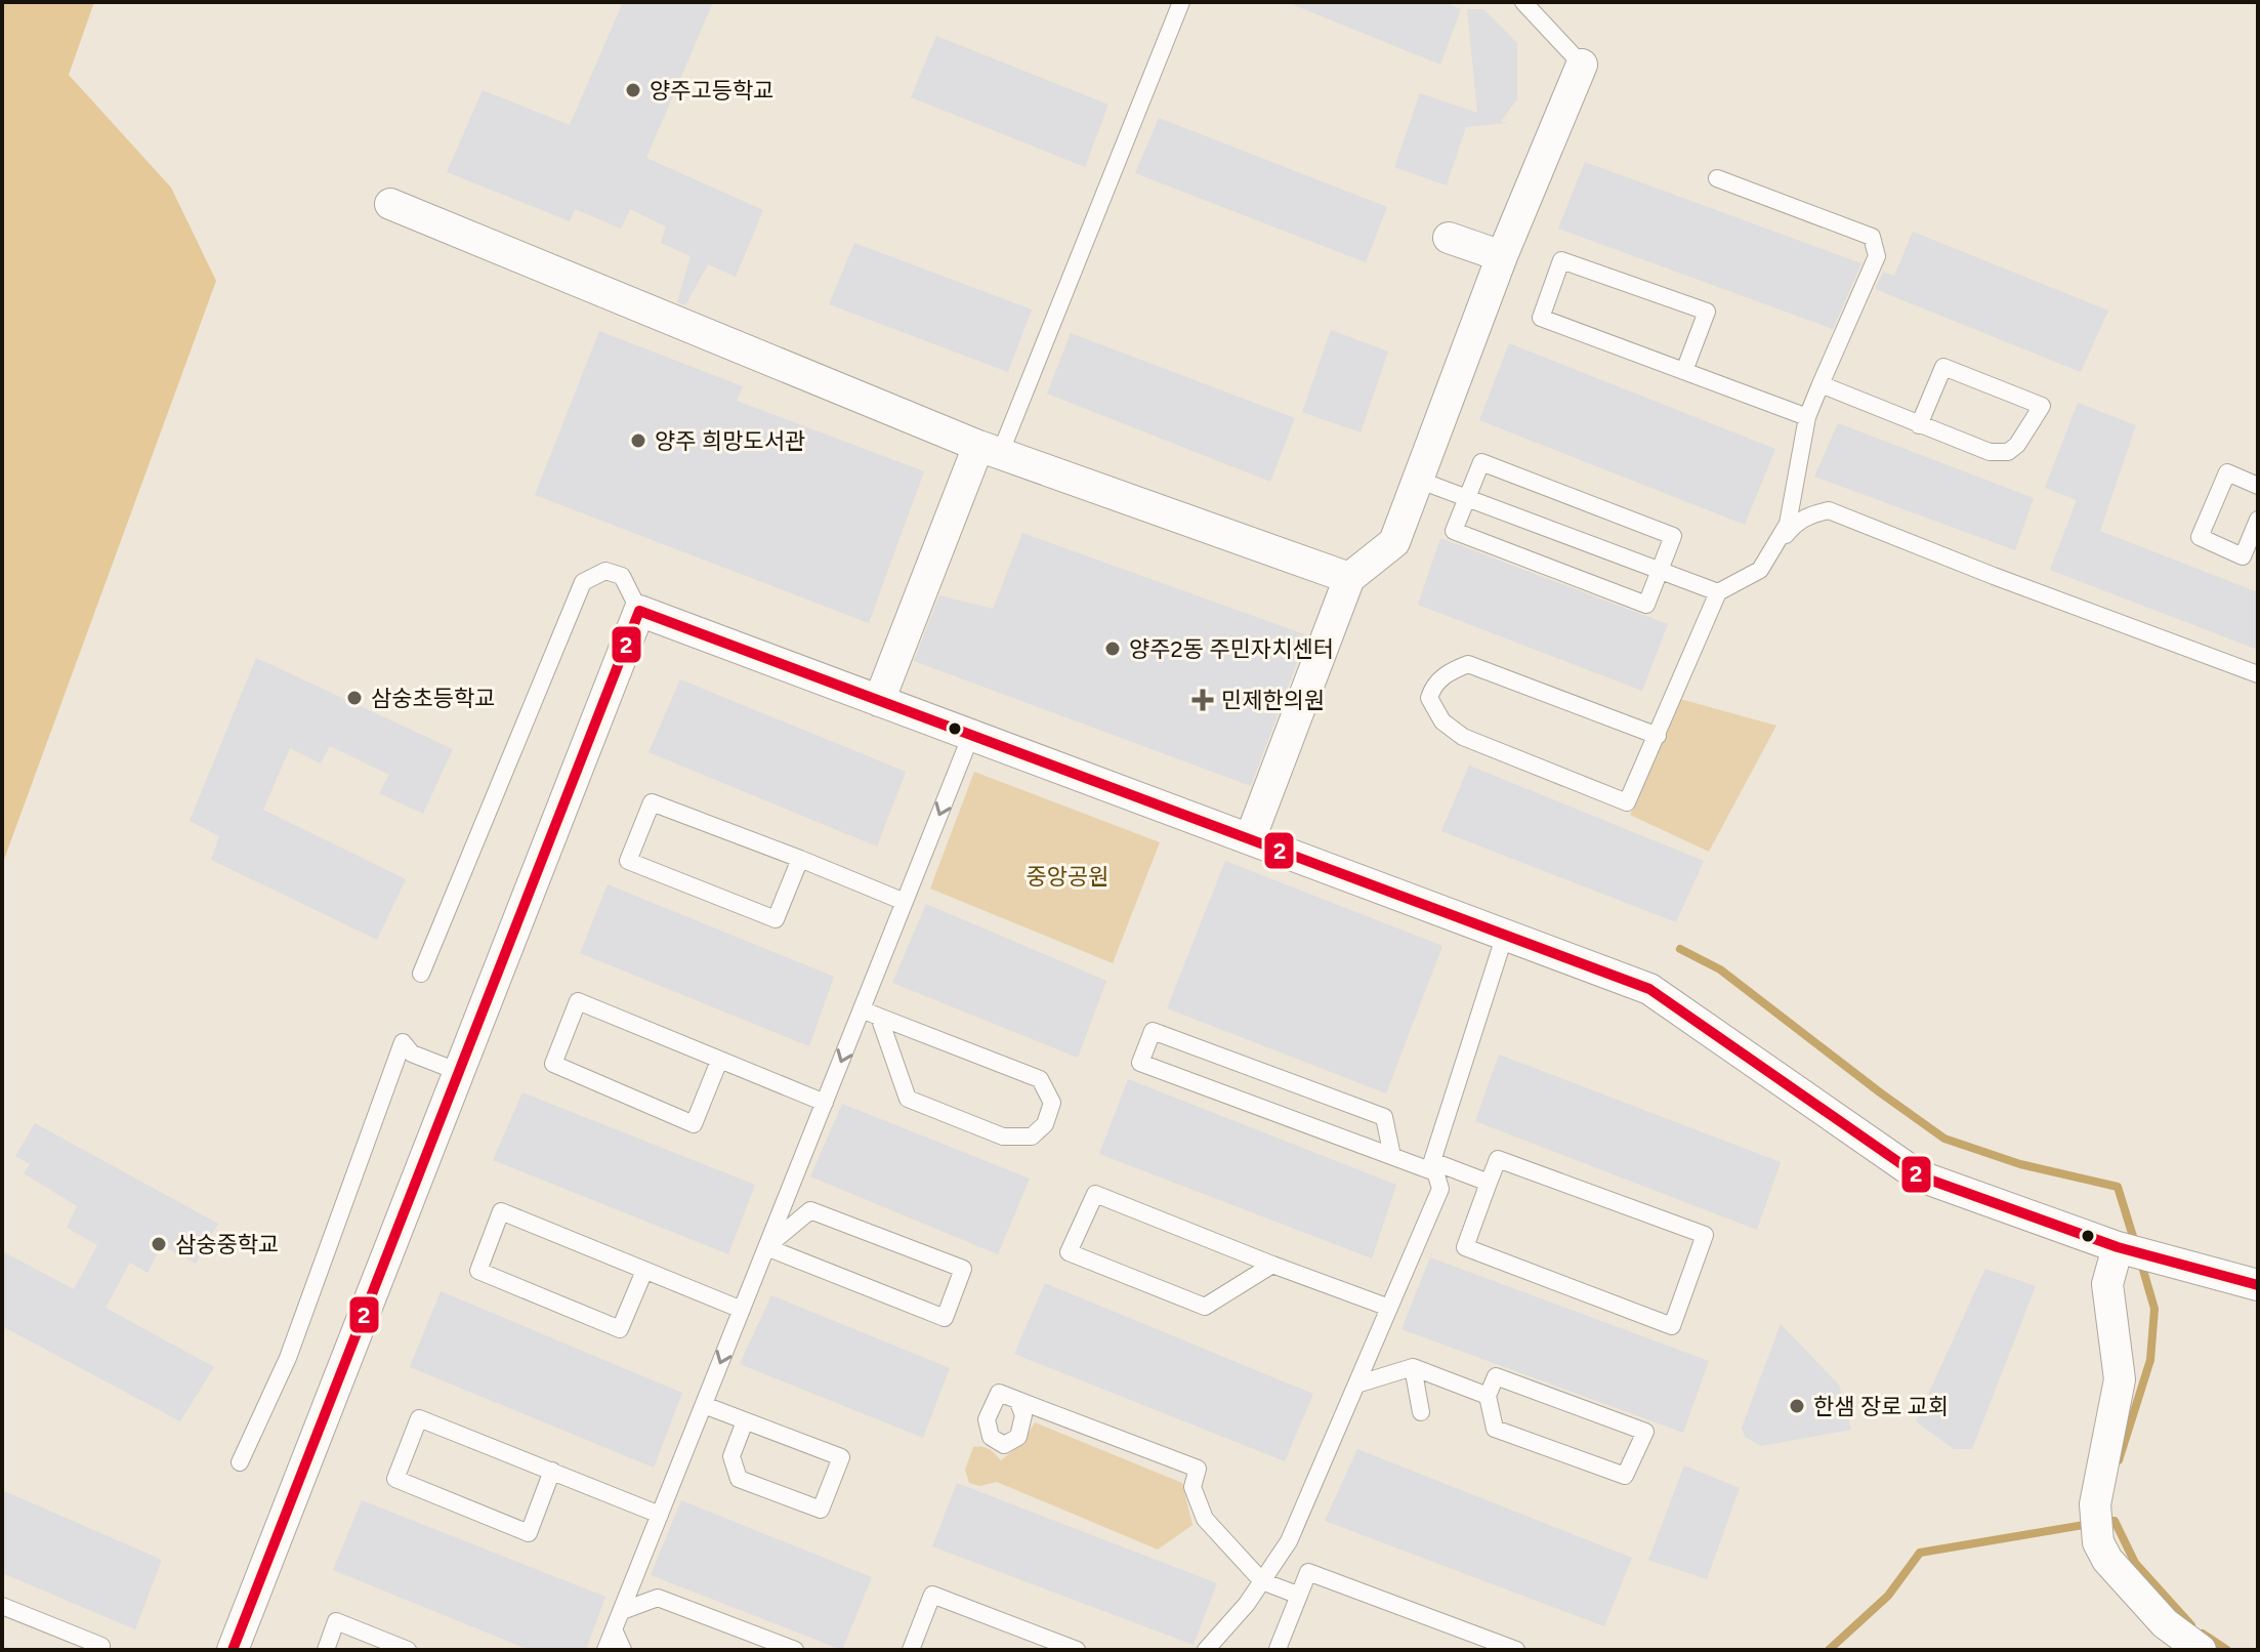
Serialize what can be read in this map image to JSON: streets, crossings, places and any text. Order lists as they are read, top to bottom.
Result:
{
  "parks": ["중앙공원"],
  "places": {
    "other": [
      "양주고등학교",
      "양주 희망도서관",
      "양주2동 주민자치센터",
      "삼숭초등학교",
      "삼숭중학교",
      "한샘 장로 교회"
    ],
    "health": ["민제한의원"]
  },
  "lines": ["transit line 2"]
}
